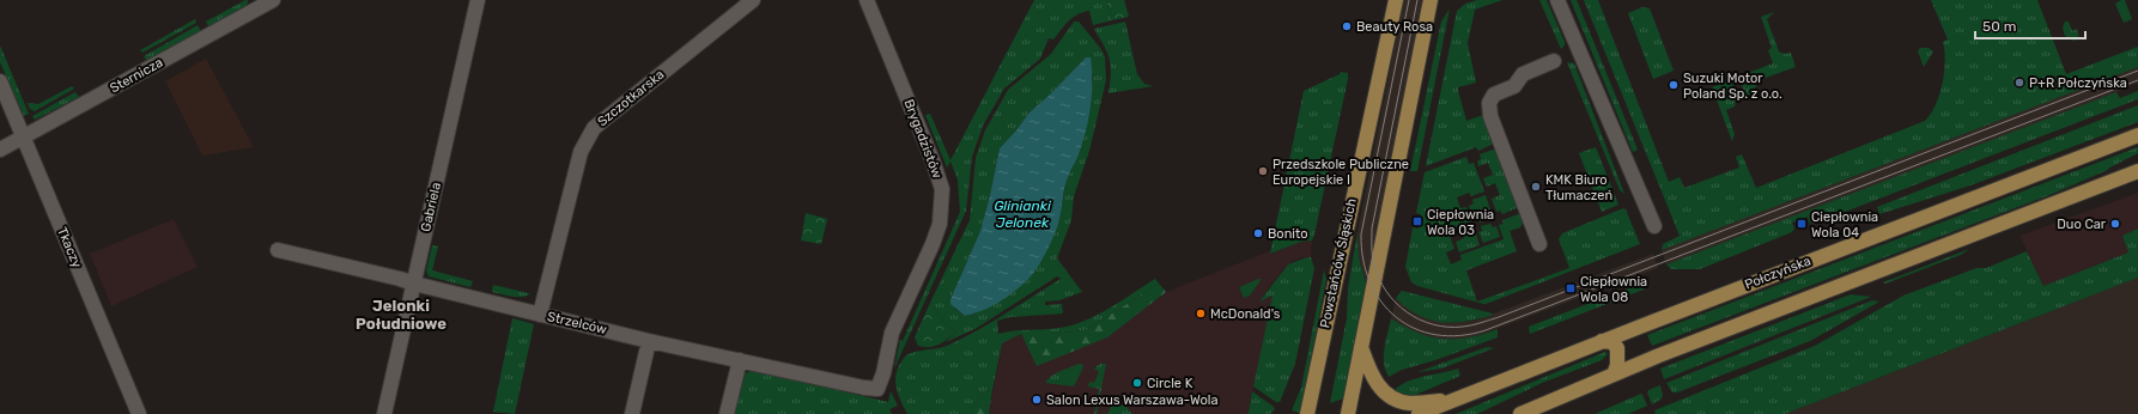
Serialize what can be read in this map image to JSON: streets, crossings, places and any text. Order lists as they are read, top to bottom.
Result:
{
  "streets": {
    "main road": ["Powstańców Śląskich", "Połczyńska"],
    "street": [
      "Sternicza",
      "Szczotkarska",
      "Brygadzistów",
      "Gabriela",
      "Tkaczy",
      "Strzelców"
    ]
  },
  "crossings": [
    ["Sternicza", "Tkaczy"],
    ["Szczotkarska", "Strzelców"],
    ["Brygadzistów", "Strzelców"],
    ["Gabriela", "Strzelców"]
  ],
  "districts": ["Jelonki Południowe"],
  "water": ["Glinianki Jelonek"],
  "places": {
    "other": [
      "Beauty Rosa",
      "P+R Połczyńska",
      "Suzuki Motor Poland Sp. z o.o.",
      "Przedszkole Publiczne Europejskie I",
      "KMK Biuro Tłumaczeń",
      "Duo Car",
      "Bonito",
      "McDonald's",
      "Circle K",
      "Salon Lexus Warszawa-Wola"
    ],
    "transit": ["Ciepłownia Wola 03", "Ciepłownia Wola 04", "Ciepłownia Wola 08"]
  },
  "scale_bar": "50 m"
}
